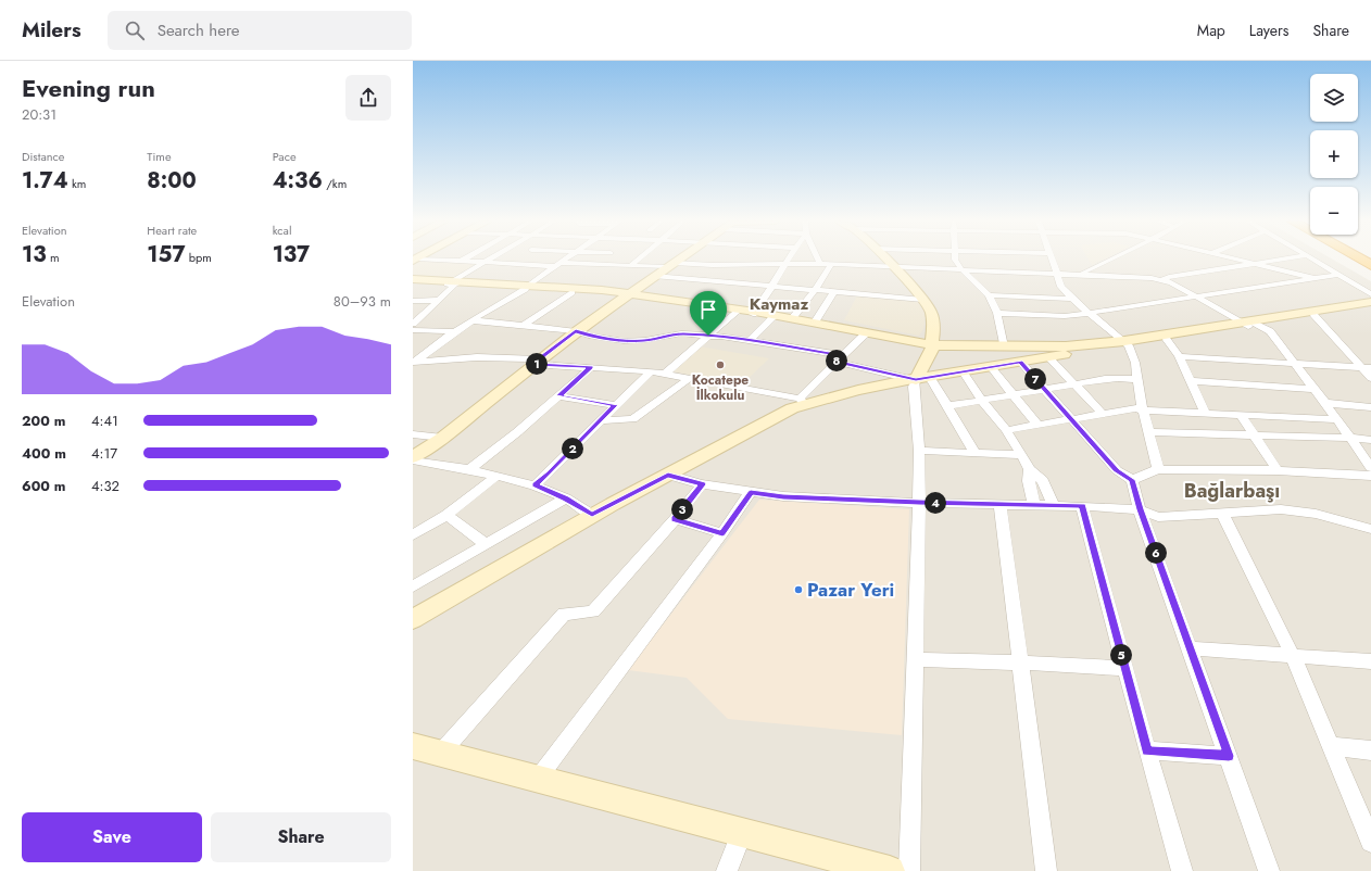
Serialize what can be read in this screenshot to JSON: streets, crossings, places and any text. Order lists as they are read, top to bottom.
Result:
{
  "districts": ["Kaymaz", "Bağlarbaşı"],
  "places": ["Kocatepe İlkokulu", "Pazar Yeri"],
  "page": {
    "header": "Milers",
    "search": "Search here",
    "nav": ["Map", "Layers", "Share"],
    "heading": ["Evening run", "20:31"],
    "map_buttons": ["+", "−"],
    "stats": [
      ["Distance", "1.74 km"],
      ["Time", "8:00"],
      ["Pace", "4:36 /km"],
      ["Elevation", "13 m"],
      ["Heart rate", "157 bpm"],
      ["kcal", "137"]
    ],
    "chart": ["Elevation", "80–93 m"],
    "pins": [
      "8",
      "1",
      "7",
      "2",
      "4",
      "3",
      "6",
      "5"
    ],
    "list": [
      {
        "name": "200 m",
        "note": "4:41"
      },
      {
        "name": "400 m",
        "note": "4:17"
      },
      {
        "name": "600 m",
        "note": "4:32"
      }
    ],
    "buttons": ["Save", "Share"]
  }
}
